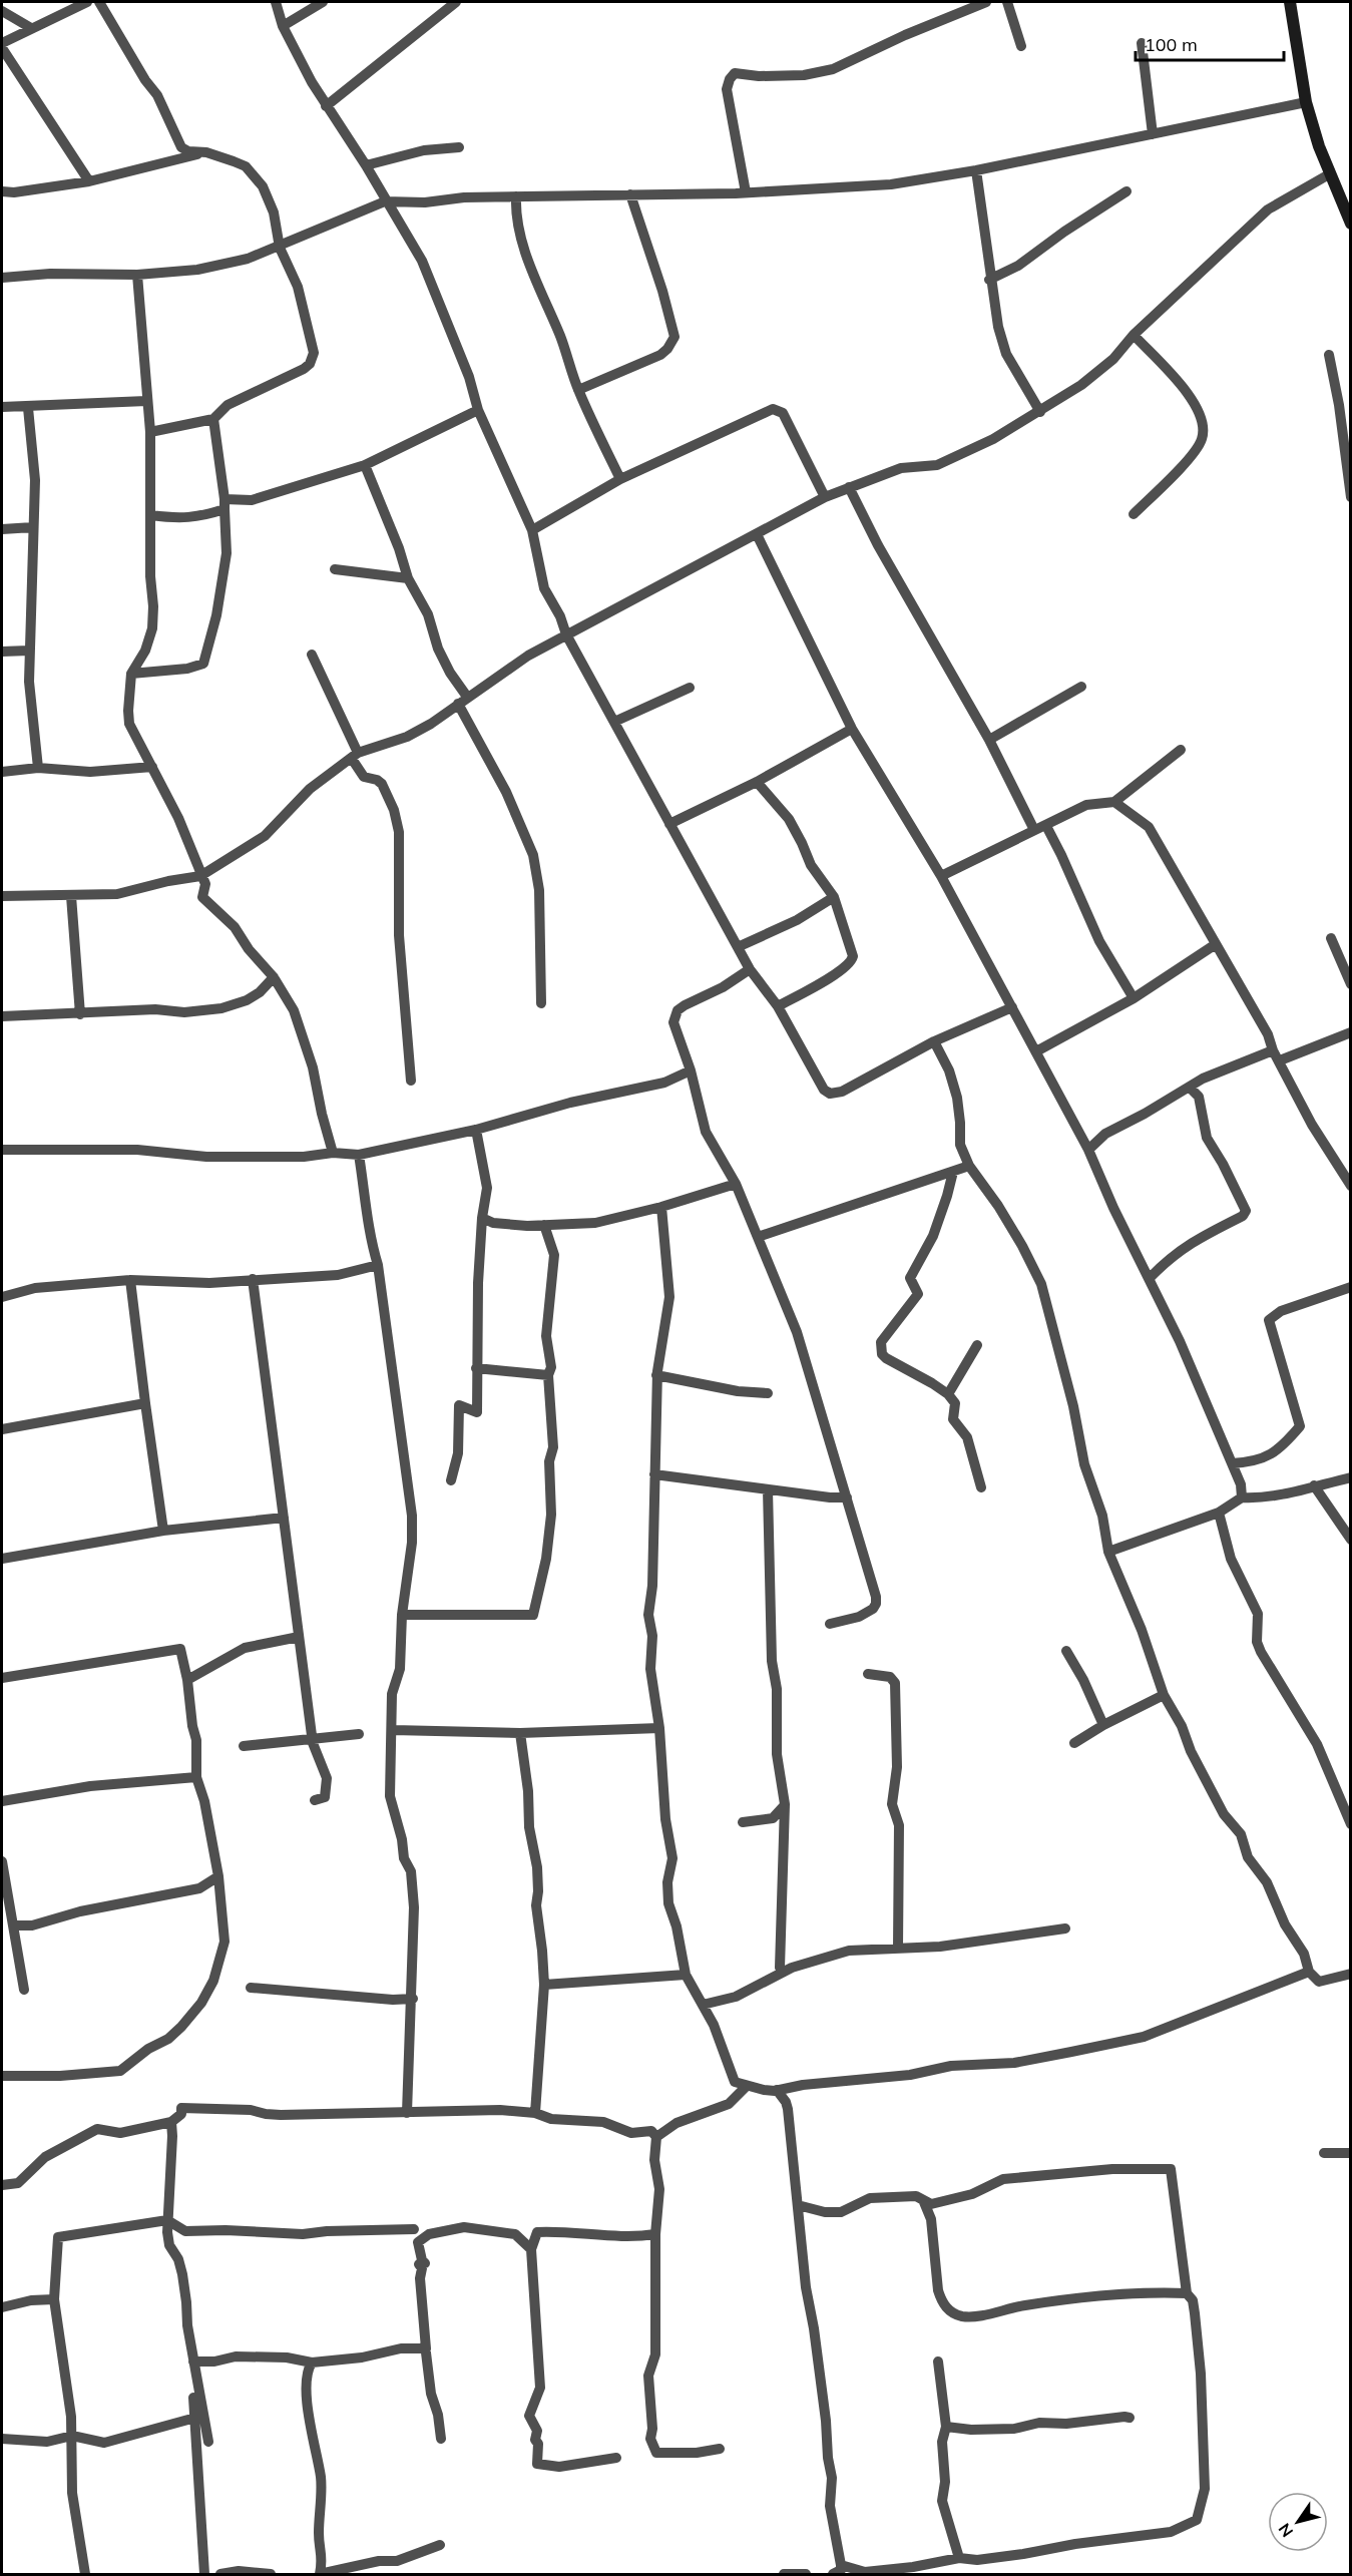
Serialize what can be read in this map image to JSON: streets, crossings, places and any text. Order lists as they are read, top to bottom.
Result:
{
  "scale_bar": "100 m",
  "north": "bottom left"
}
